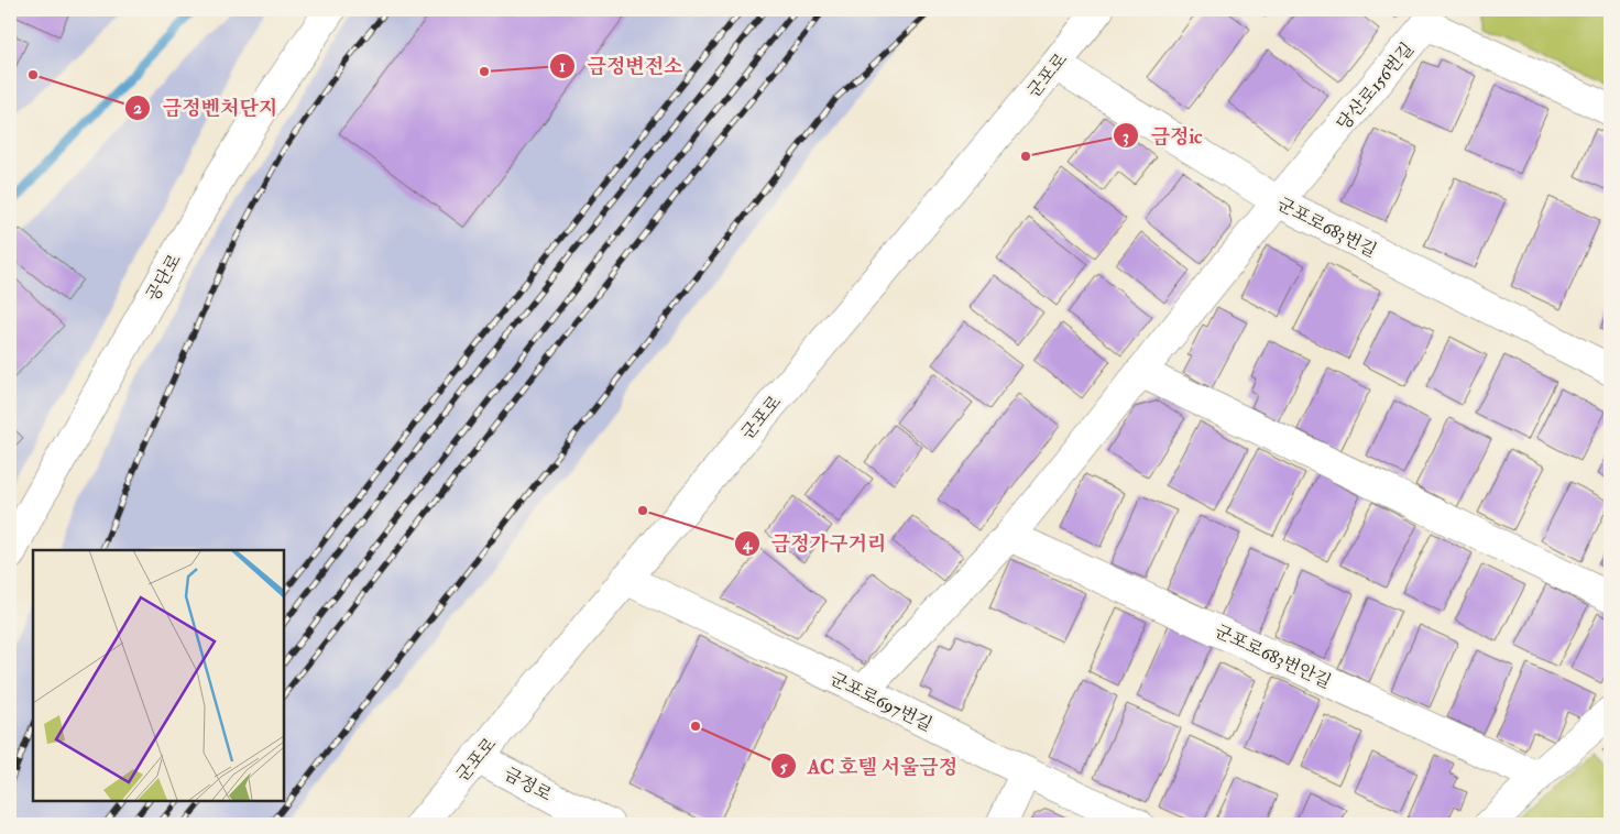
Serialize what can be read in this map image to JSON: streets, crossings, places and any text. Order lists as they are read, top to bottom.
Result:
{
  "streets": {
    "street": [
      "군포로",
      "당산로156번길",
      "군포로683번길",
      "공단로",
      "군포로683번안길",
      "군포로697번길",
      "금정로"
    ]
  },
  "crossings": [
    ["군포로", "군포로683번길"],
    ["군포로", "군포로697번길"],
    ["군포로", "금정로"],
    ["당산로156번길", "군포로683번길"]
  ],
  "places": [
    "금정변전소",
    "금정벤처단지",
    "금정ic",
    "금정가구거리",
    "AC 호텔 서울금정"
  ]
}
